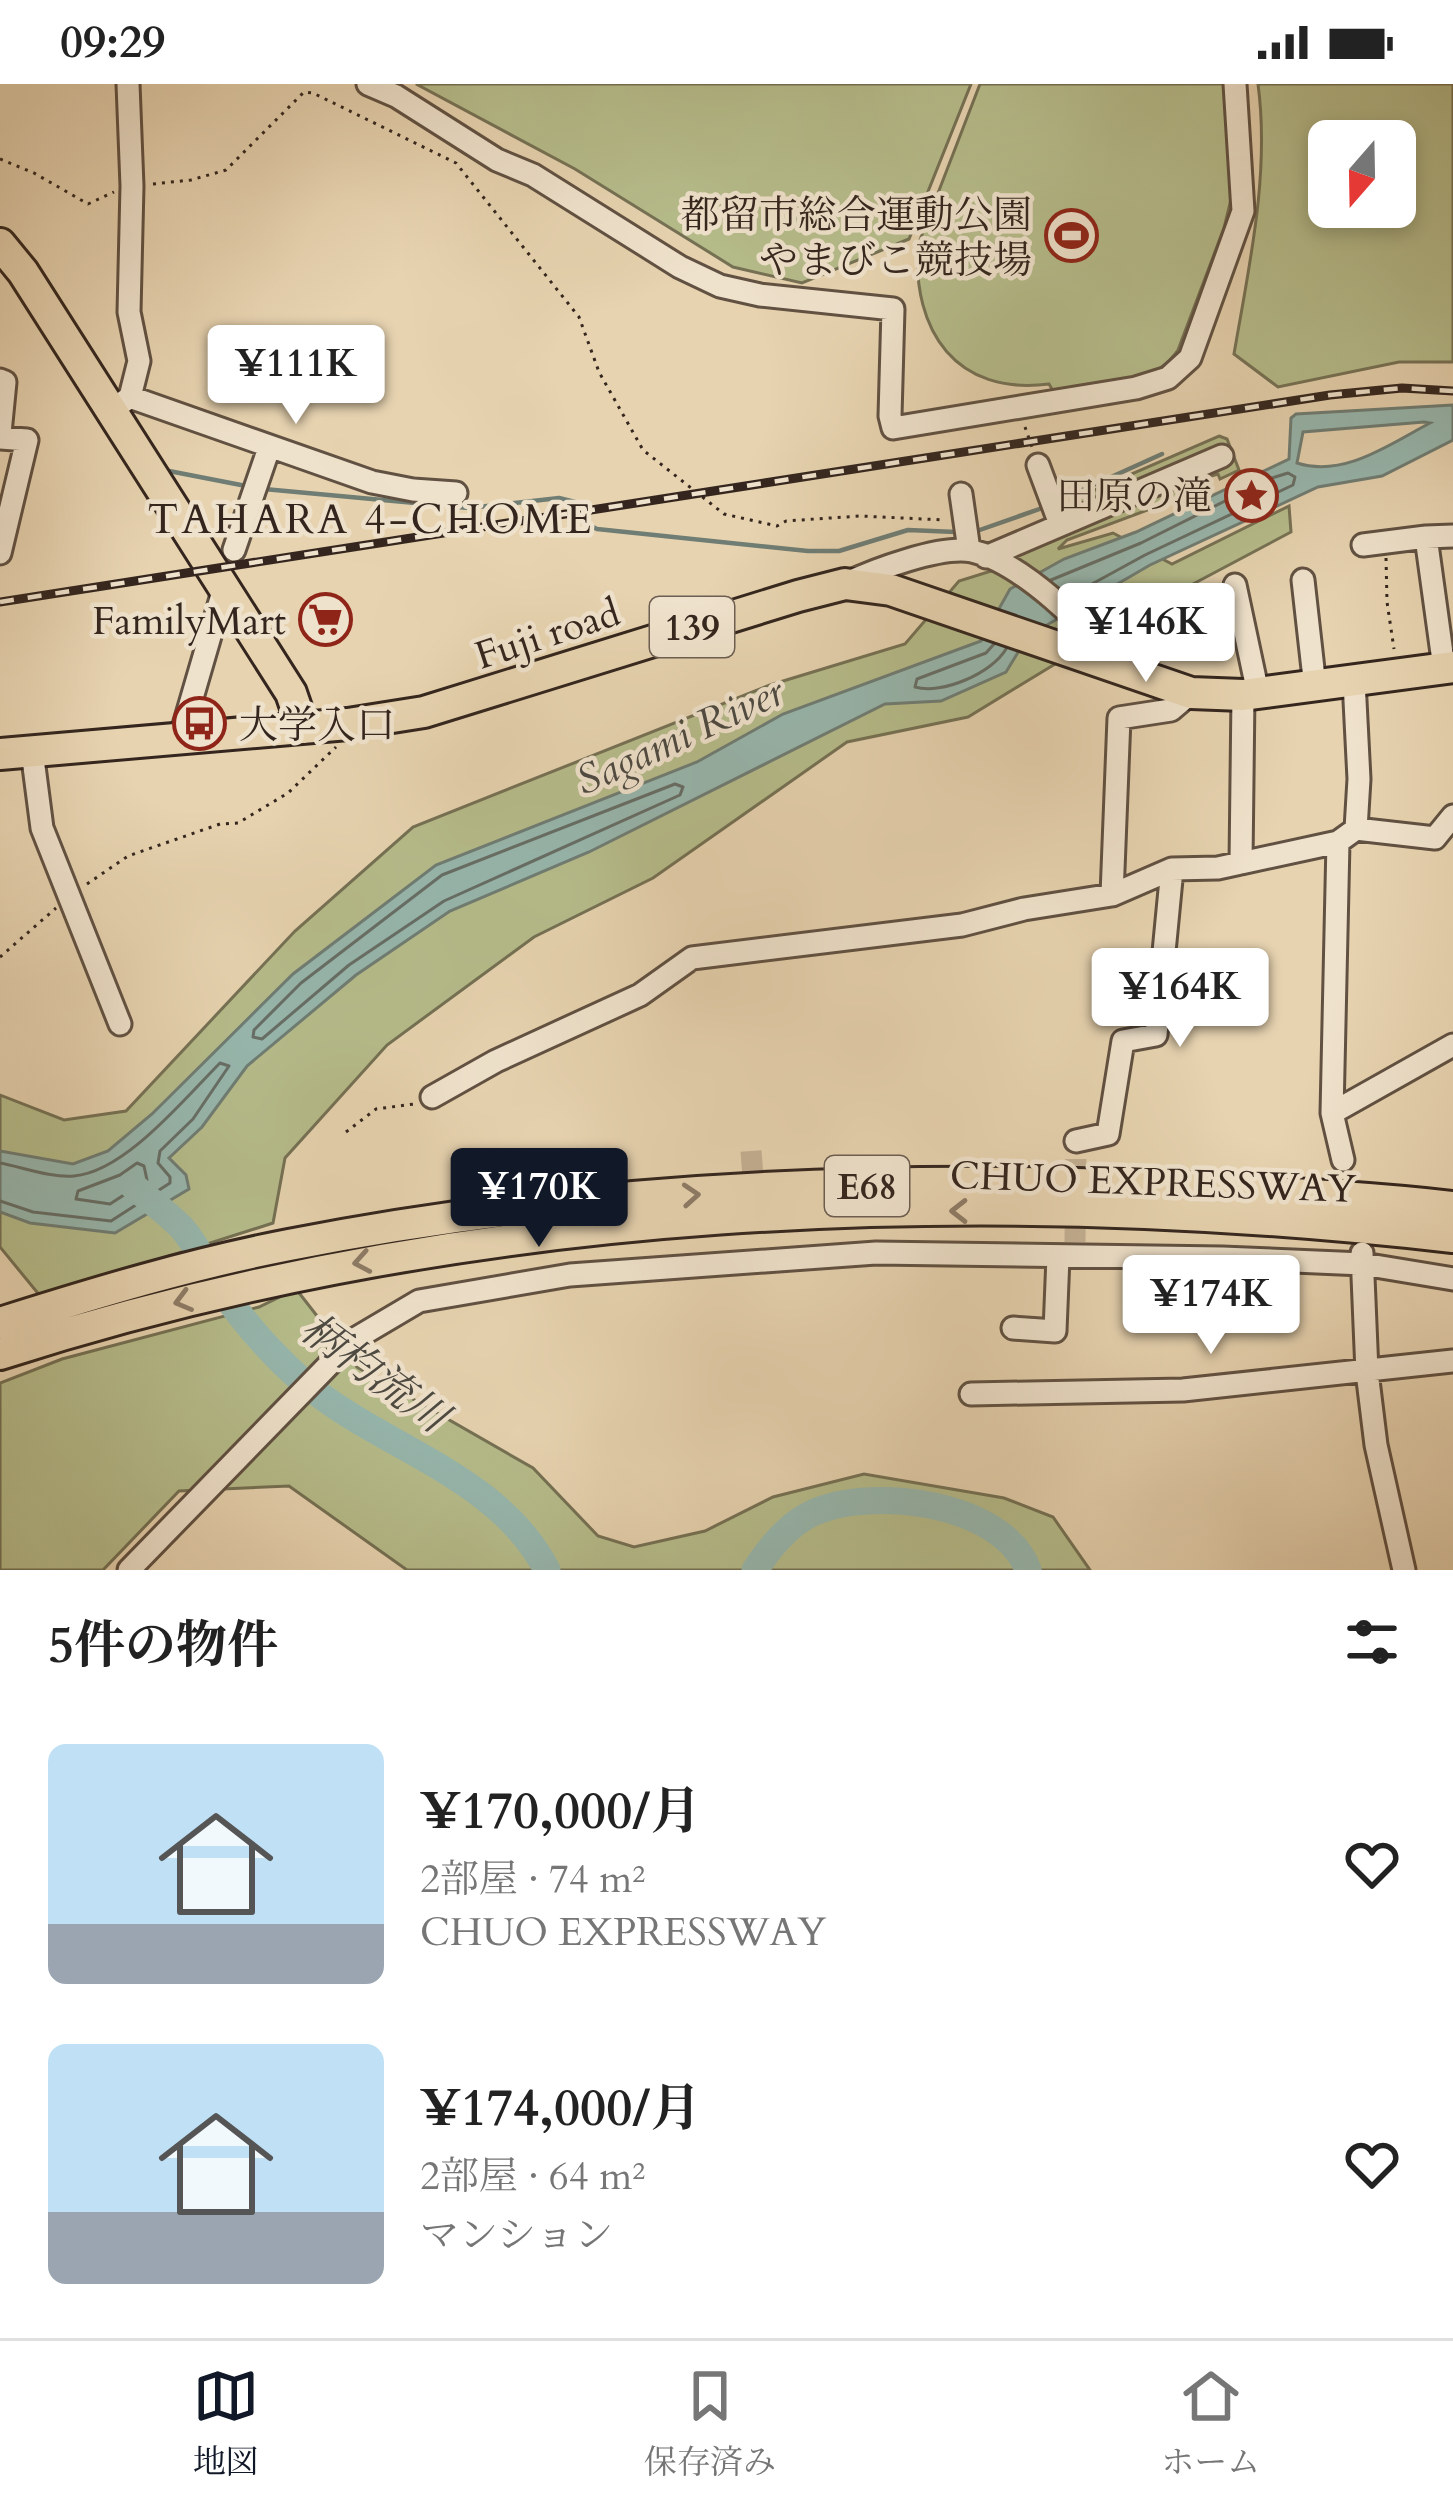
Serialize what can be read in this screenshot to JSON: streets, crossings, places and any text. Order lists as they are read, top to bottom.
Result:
{
  "streets": {
    "highway": [
      "139",
      "Fuji road",
      "CHUO EXPRESSWAY",
      "E68"
    ]
  },
  "districts": ["TAHARA 4-CHOME"],
  "water": ["Sagami River", "柄杓流川"],
  "places": {
    "sports": ["都留市総合運動公園 やまびこ競技場"],
    "place": ["田原の滝"],
    "supermarket": ["FamilyMart"],
    "bus stop": ["大学入口"]
  },
  "north": "bottom",
  "page": {
    "status": "09:29",
    "price": [
      "¥111K",
      "¥146K",
      "¥164K",
      "¥170K",
      "¥174K"
    ],
    "heading": "5件の物件",
    "list": [
      {
        "name": "¥170,000/月",
        "note": "2部屋 · 74 m² · CHUO EXPRESSWAY"
      },
      {
        "name": "¥174,000/月",
        "note": "2部屋 · 64 m² · マンション"
      }
    ],
    "tabs": ["地図", "保存済み", "ホーム"]
  }
}
